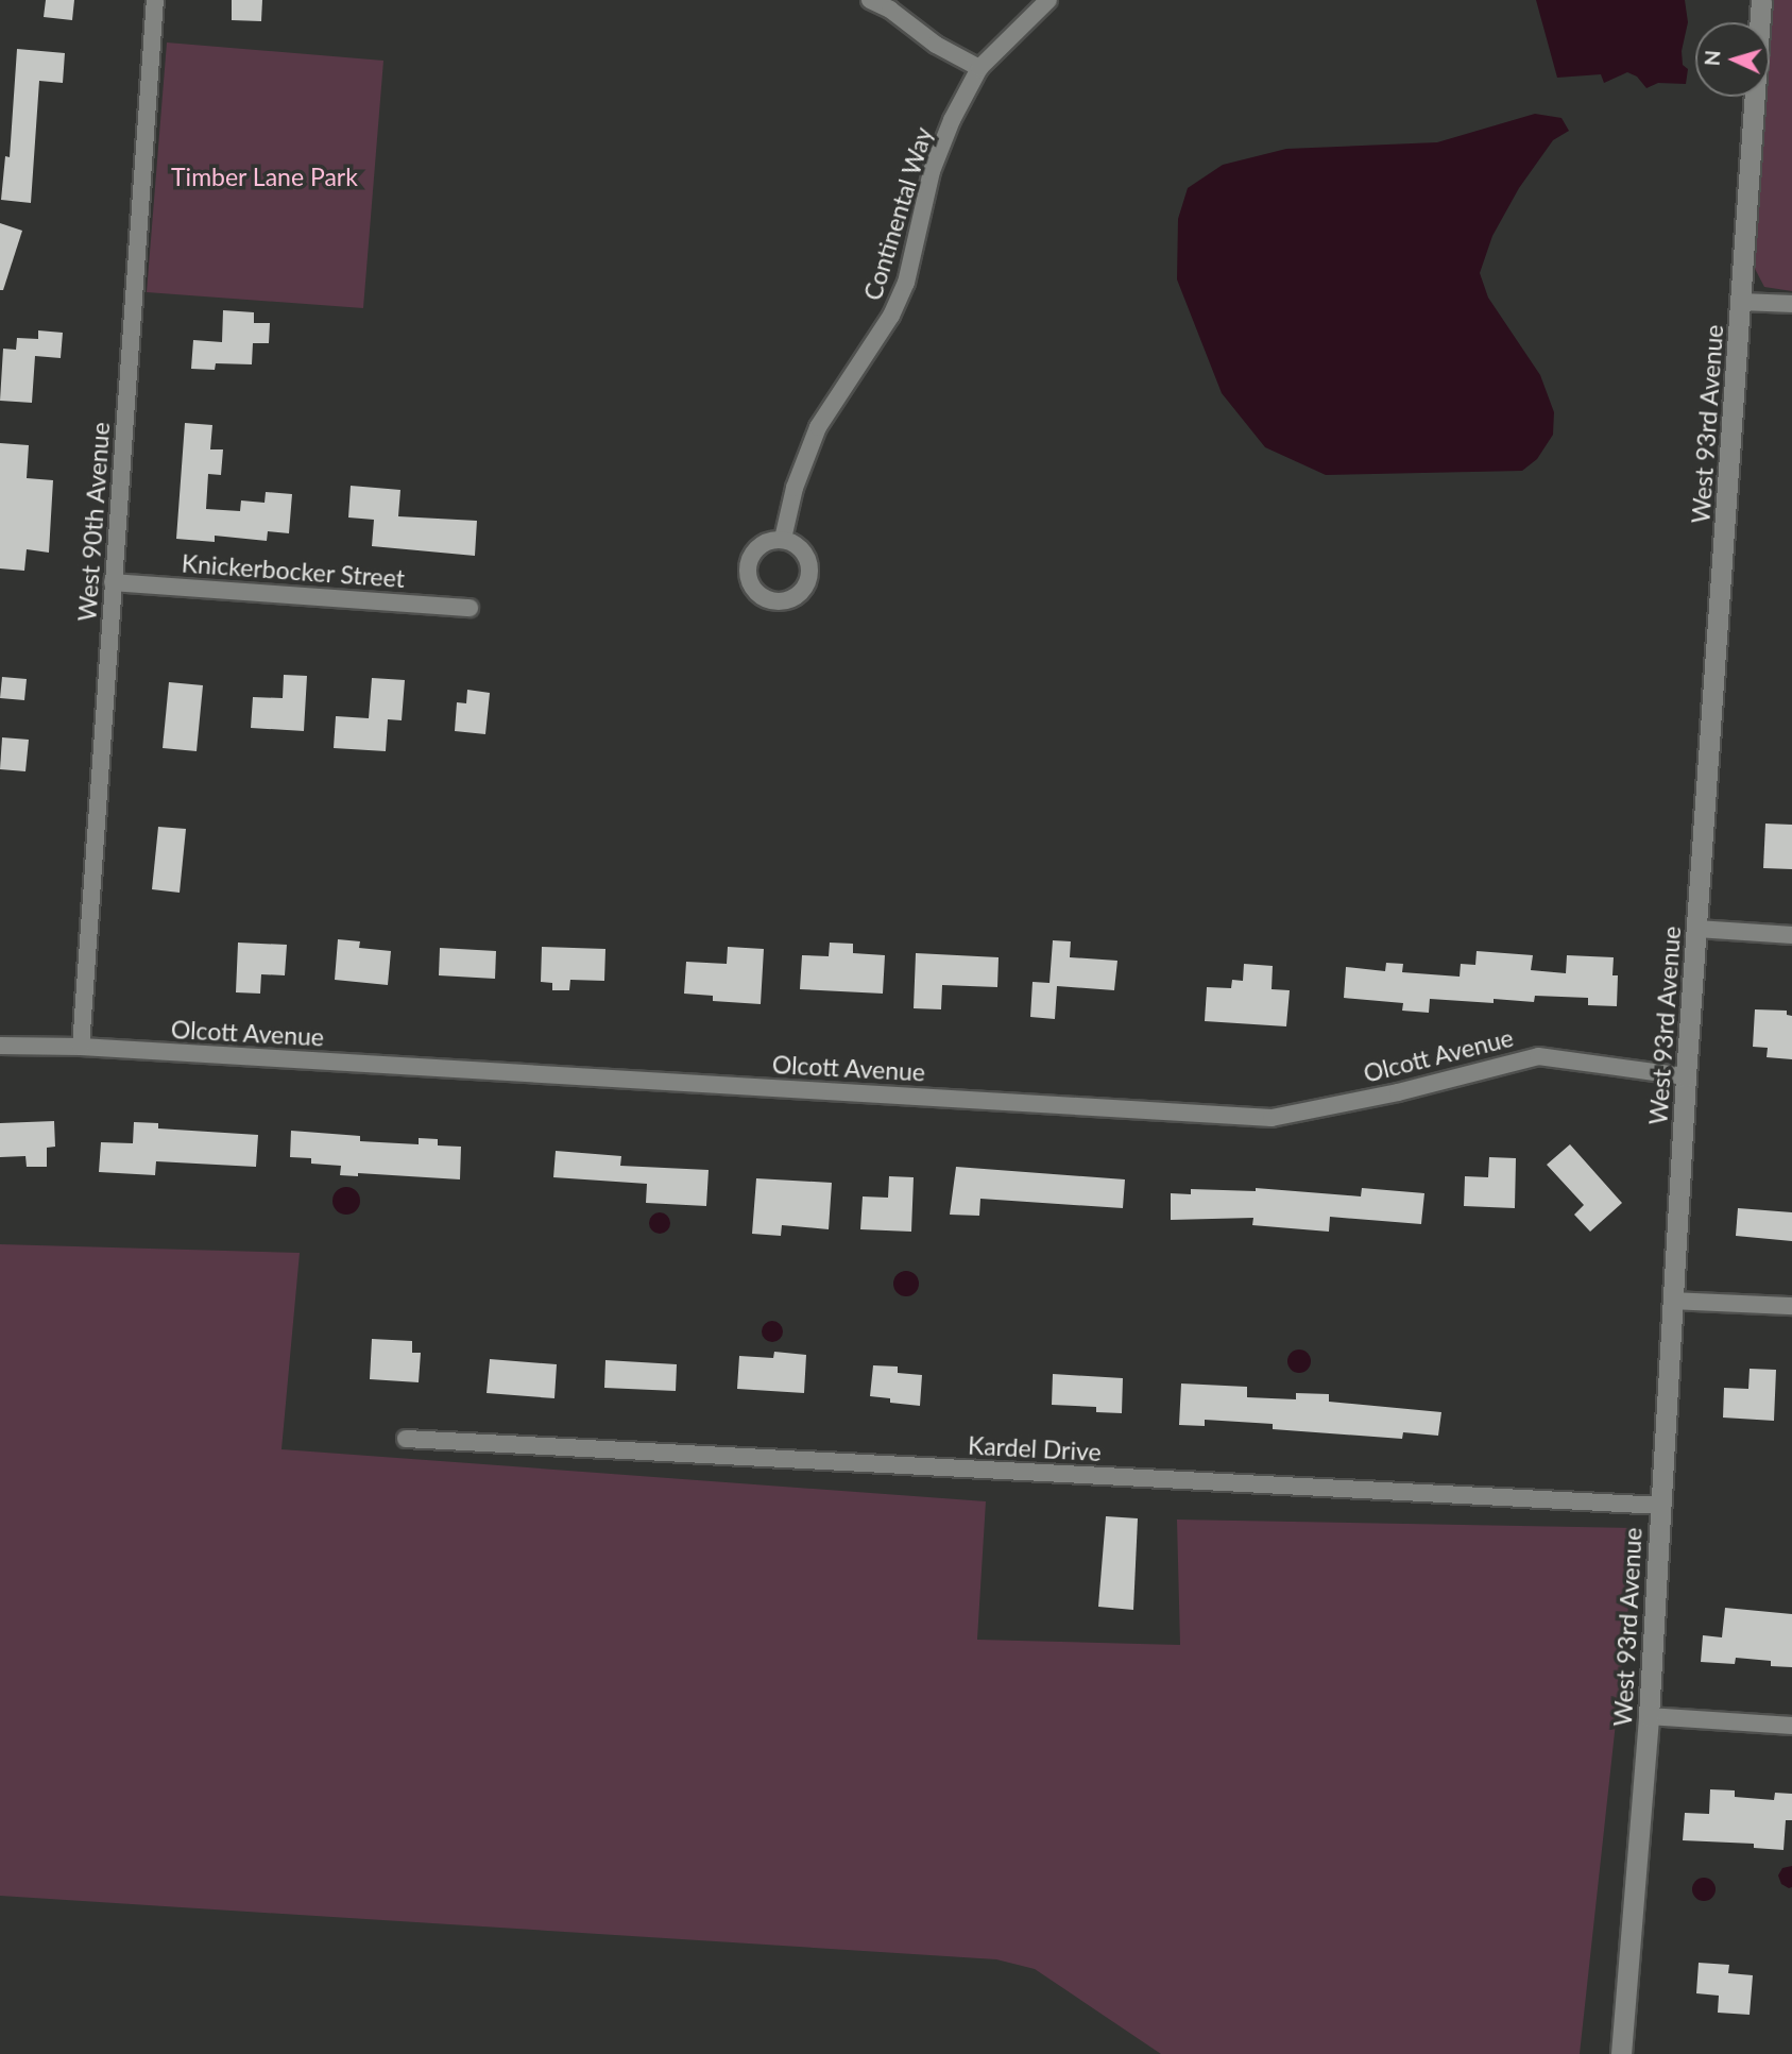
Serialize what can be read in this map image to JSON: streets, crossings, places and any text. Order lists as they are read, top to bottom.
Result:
{
  "streets": {
    "street": [
      "Continental Way",
      "West 93rd Avenue",
      "West 90th Avenue",
      "Knickerbocker Street",
      "Olcott Avenue",
      "Kardel Drive"
    ]
  },
  "crossings": [
    ["West 93rd Avenue", "Olcott Avenue"],
    ["West 93rd Avenue", "Kardel Drive"],
    ["West 90th Avenue", "Knickerbocker Street"],
    ["West 90th Avenue", "Olcott Avenue"]
  ],
  "parks": ["Timber Lane Park"],
  "north": "left"
}
